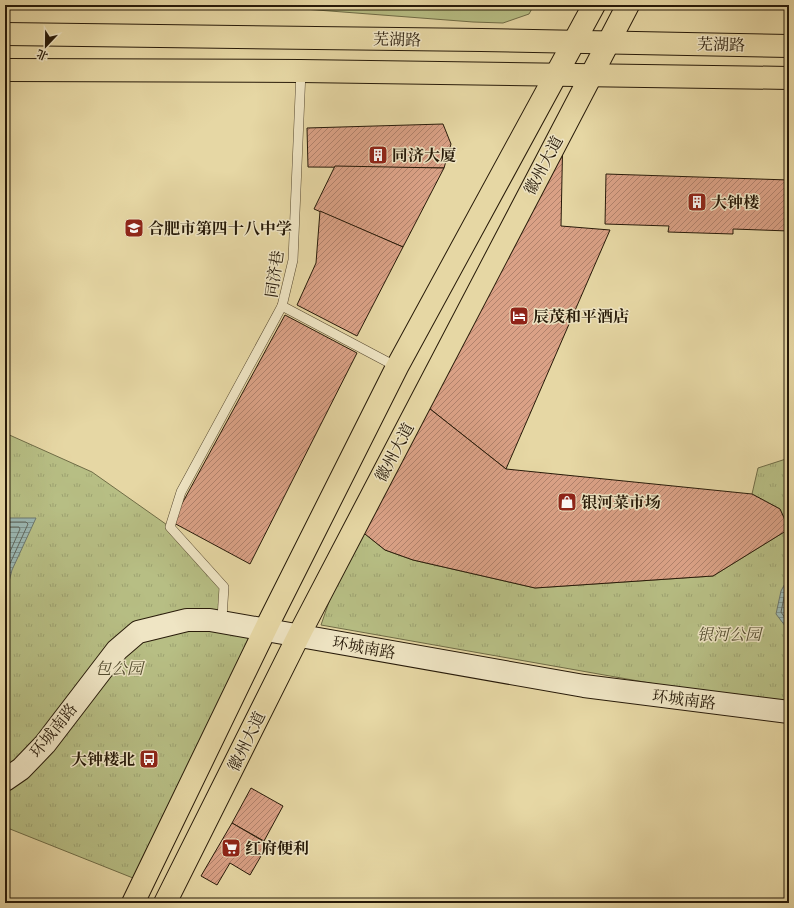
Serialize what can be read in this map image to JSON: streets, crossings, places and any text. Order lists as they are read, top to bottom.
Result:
{
  "streets": {
    "main road": ["芜湖路", "徽州大道"],
    "street": ["环城南路"],
    "lane": ["同济巷"]
  },
  "crossings": [
    ["芜湖路", "徽州大道"],
    ["芜湖路", "同济巷"],
    ["徽州大道", "同济巷"],
    ["徽州大道", "环城南路"]
  ],
  "parks": ["银河公园", "包公园"],
  "places": {
    "building": ["同济大厦", "大钟楼"],
    "school or university": ["合肥市第四十八中学"],
    "hotel": ["辰茂和平酒店"],
    "shop": ["银河菜市场"],
    "bus stop": ["大钟楼北"],
    "supermarket": ["红府便利"]
  },
  "north": "bottom"
}
